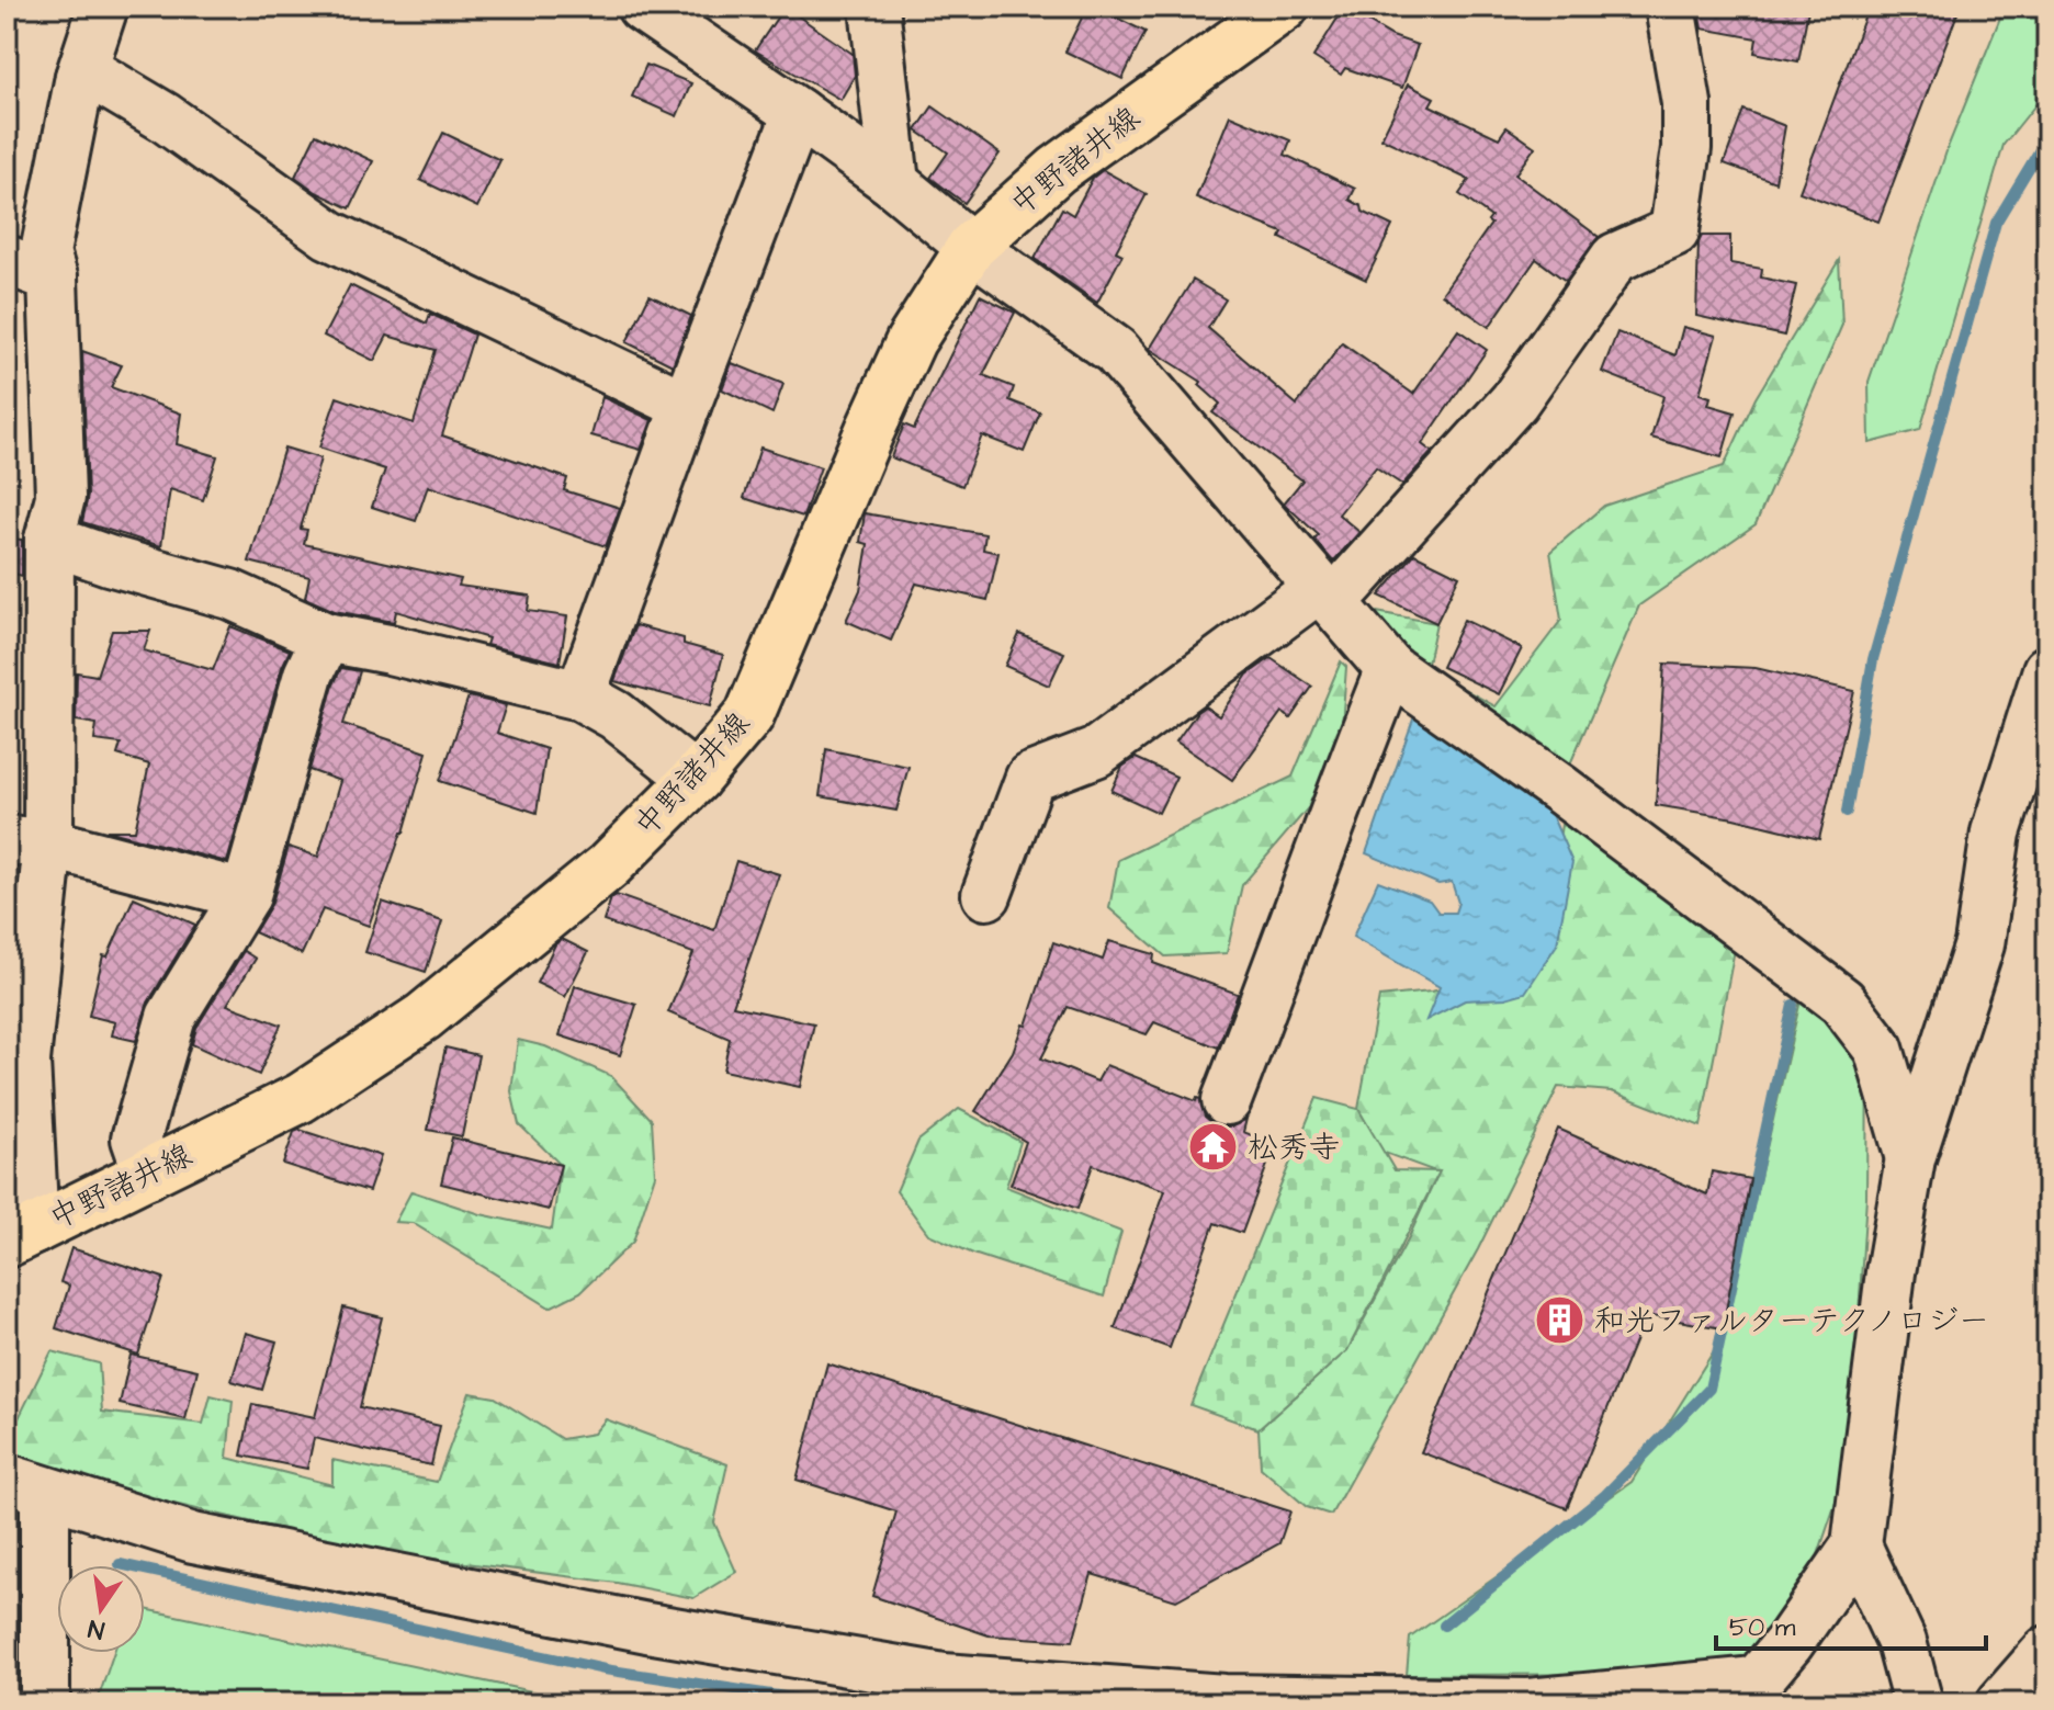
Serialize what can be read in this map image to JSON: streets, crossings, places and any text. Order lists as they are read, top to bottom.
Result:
{
  "streets": {
    "main road": ["中野諸井線"]
  },
  "places": {
    "temple": ["松秀寺"],
    "building": ["和光ファルターテクノロジー"]
  },
  "scale_bar": "50 m",
  "north": "bottom"
}
